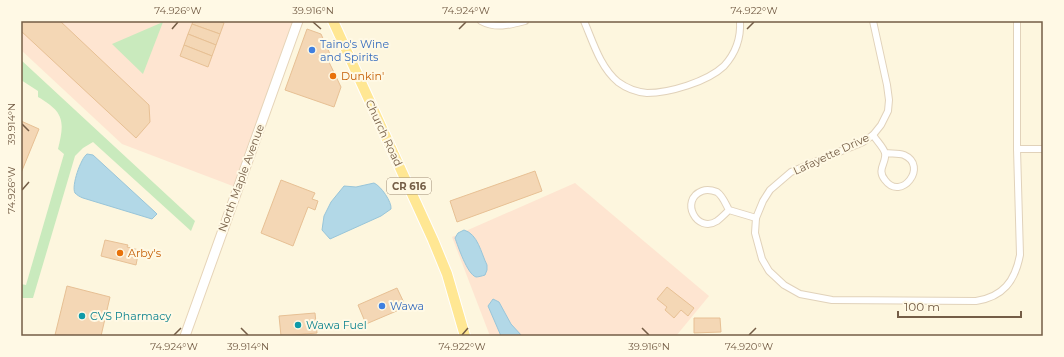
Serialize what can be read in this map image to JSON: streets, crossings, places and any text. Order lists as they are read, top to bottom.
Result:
{
  "streets": {
    "main road": ["Church Road", "North Maple Avenue", "CR 616"],
    "street": ["Lafayette Drive"]
  },
  "places": [
    "Taino's Wine and Spirits",
    "Dunkin'",
    "Arby's",
    "Wawa",
    "CVS Pharmacy",
    "Wawa Fuel"
  ],
  "scale_bar": "100 m",
  "coordinates": [
    "74.926°W",
    "39.916°N",
    "74.924°W",
    "74.922°W",
    "39.914°N",
    "74.920°W"
  ]
}
